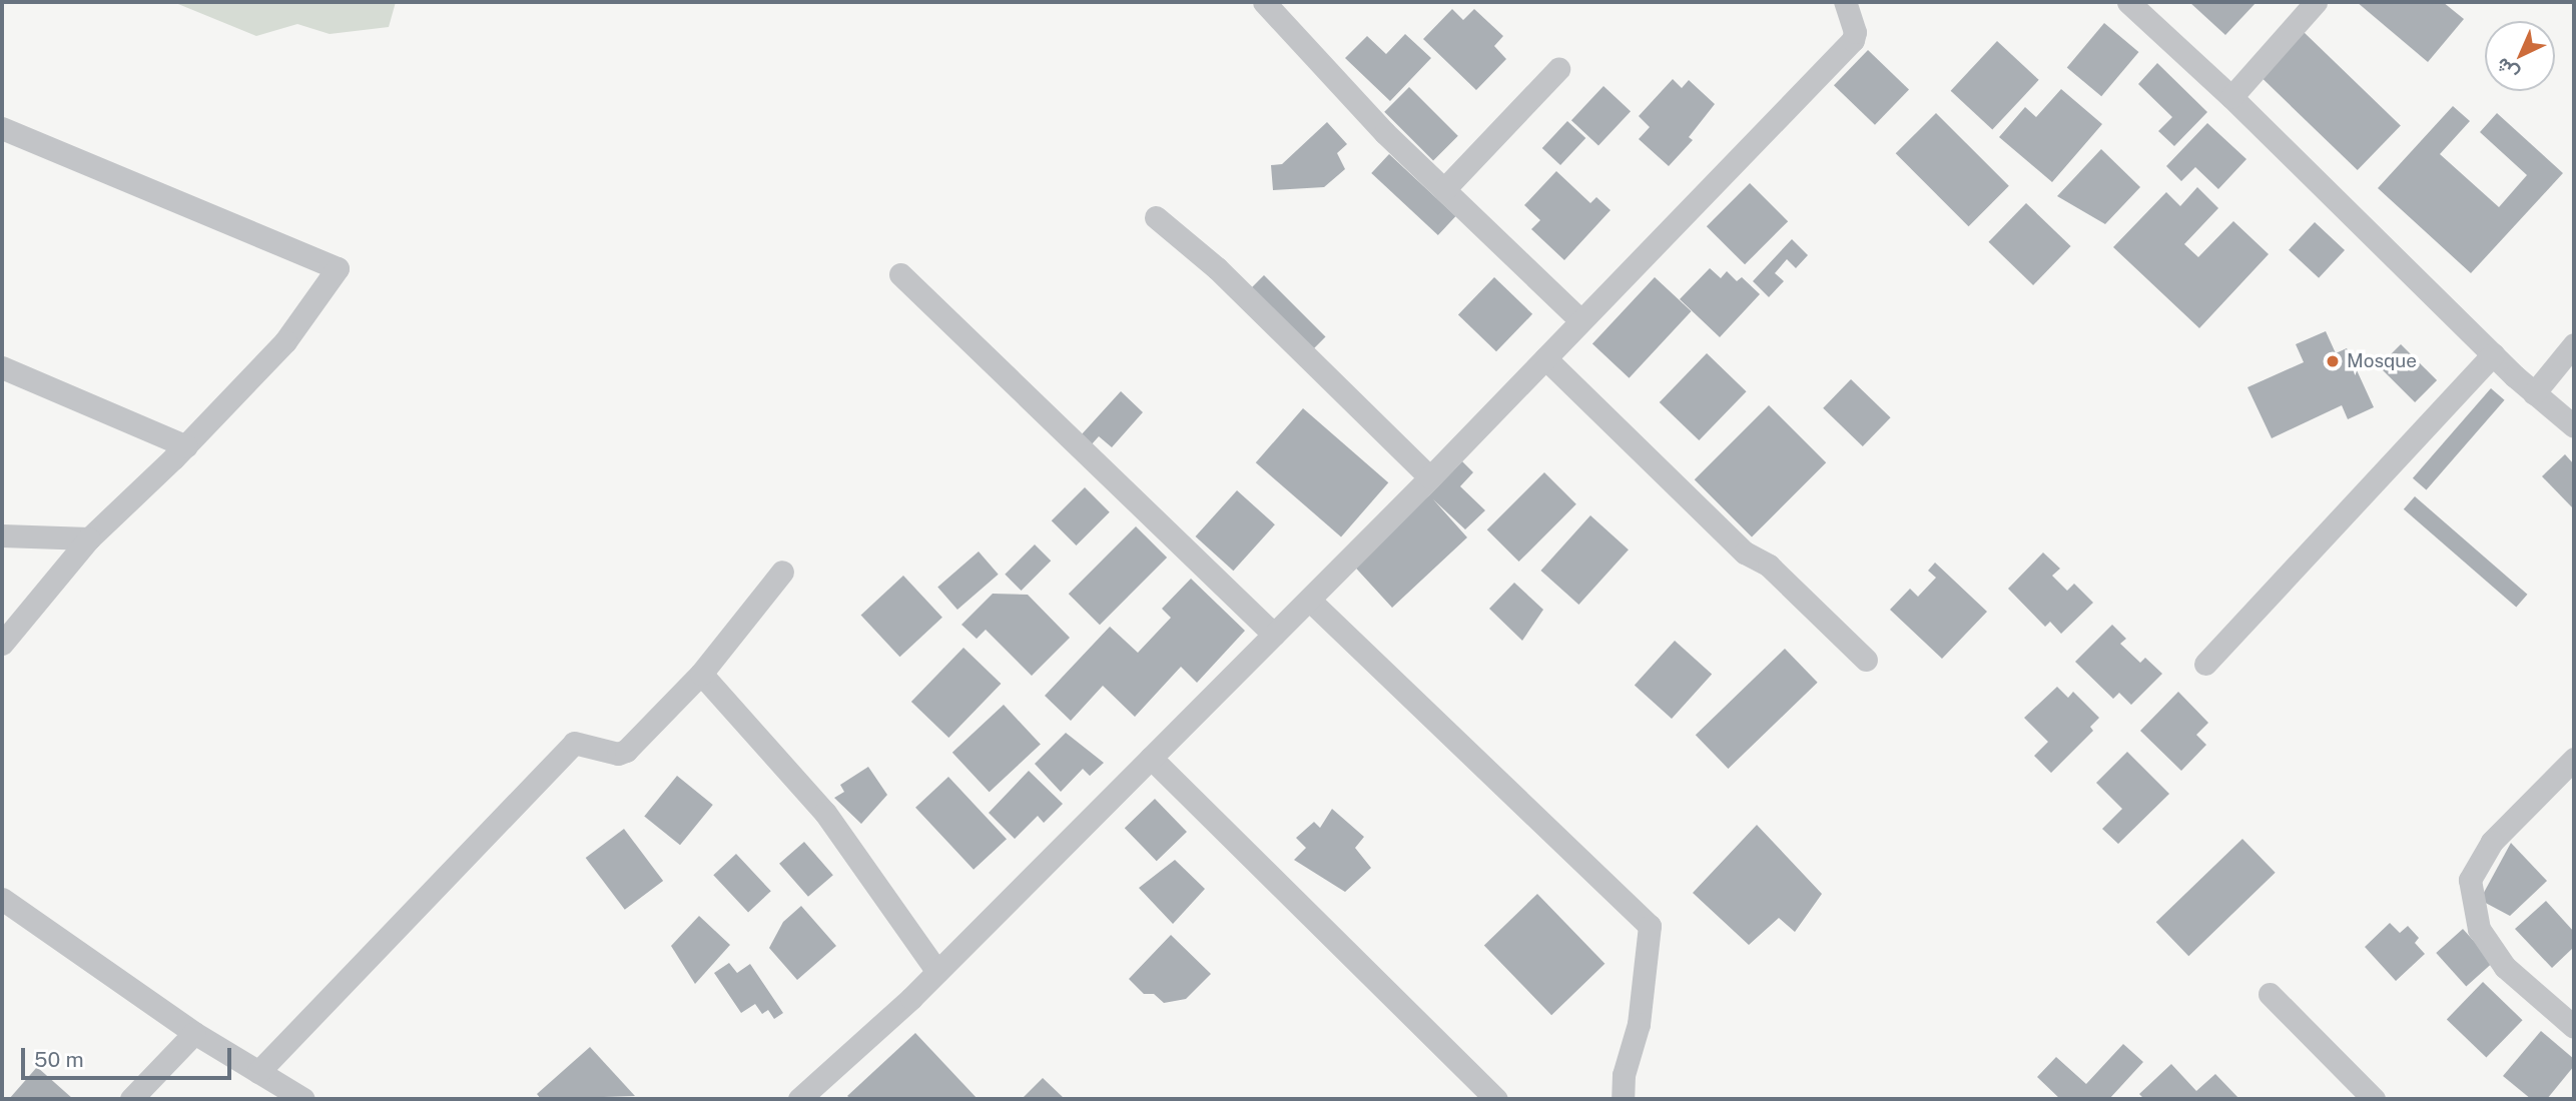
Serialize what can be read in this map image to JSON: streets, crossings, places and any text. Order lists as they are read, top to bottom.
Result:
{
  "places": ["Mosque"],
  "scale_bar": "50 m",
  "north": "bottom left"
}
